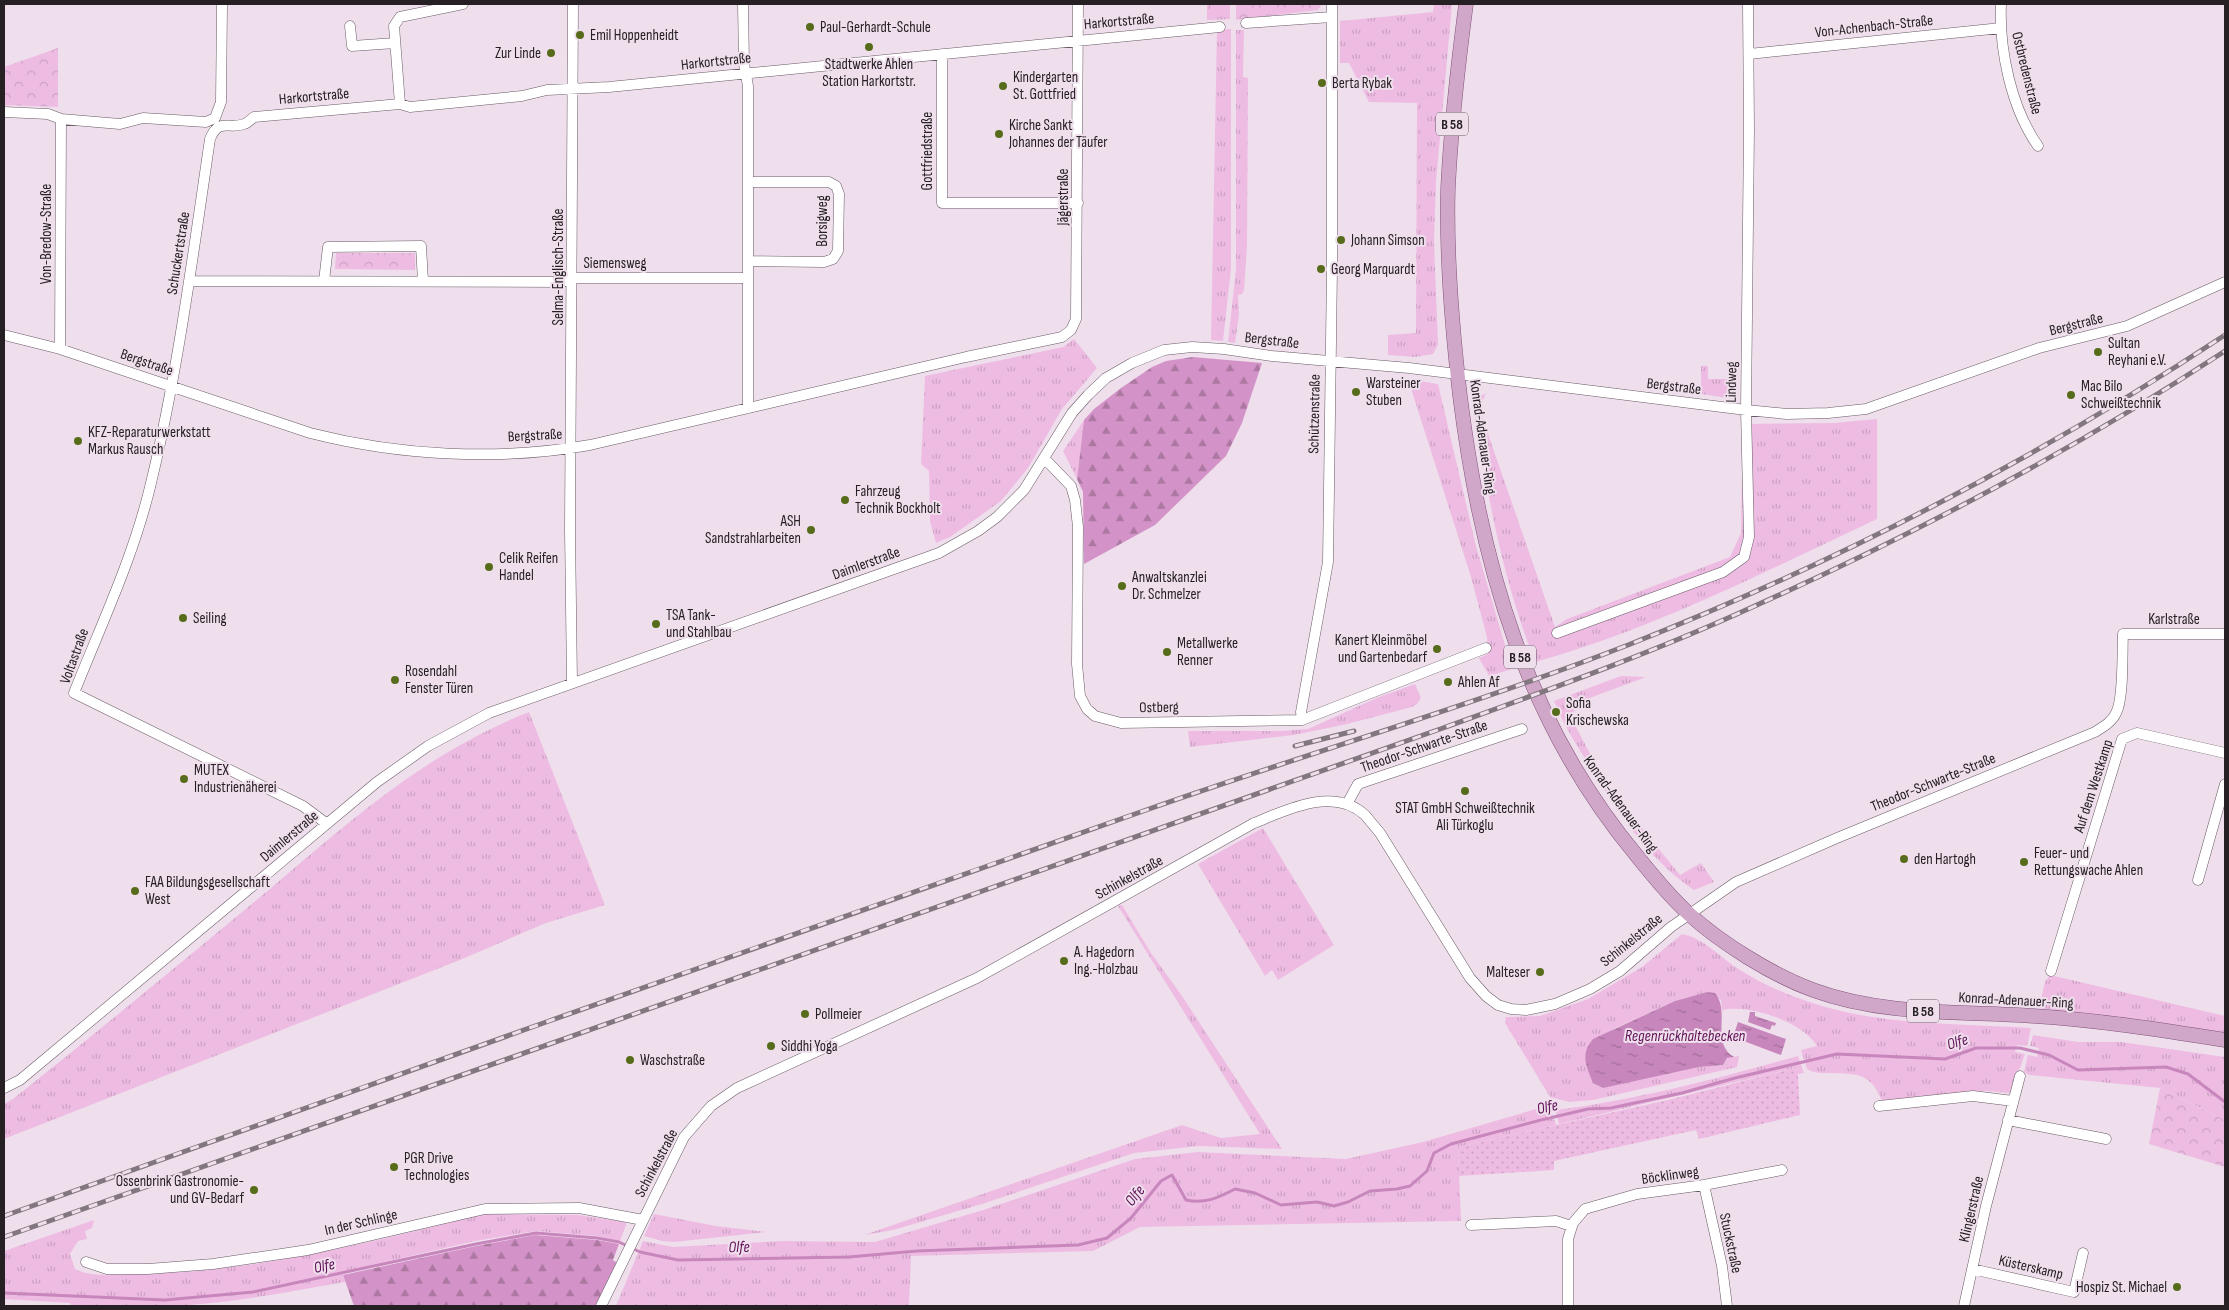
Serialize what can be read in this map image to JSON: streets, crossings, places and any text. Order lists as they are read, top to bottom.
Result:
{
  "streets": {
    "main road": ["B 58", "Konrad-Adenauer-Ring"],
    "street": [
      "Harkortstraße",
      "Von-Achenbach-Straße",
      "Ostbredenstraße",
      "Gottfriedstraße",
      "Jägerstraße",
      "Borsigweg",
      "Von-Bredow-Straße",
      "Schuckertstraße",
      "Siemensweg",
      "Selma-Englisch-Straße",
      "Bergstraße",
      "Lindweg",
      "Schützenstraße",
      "Daimlerstraße",
      "Karlstraße",
      "Voltastraße",
      "Ostberg",
      "Theodor-Schwarte-Straße",
      "Auf dem Westkamp",
      "Schinkelstraße",
      "Böcklinweg",
      "Klingerstraße",
      "In der Schlinge",
      "Stuckstraße",
      "Küsterskamp"
    ]
  },
  "crossings": [
    ["Harkortstraße", "Gottfriedstraße"],
    ["Harkortstraße", "Jägerstraße"],
    ["Harkortstraße", "Von-Bredow-Straße"],
    ["Harkortstraße", "Schuckertstraße"],
    ["Harkortstraße", "Selma-Englisch-Straße"],
    ["Von-Achenbach-Straße", "Ostbredenstraße"],
    ["Von-Achenbach-Straße", "Lindweg"],
    ["Gottfriedstraße", "Jägerstraße"],
    ["Jägerstraße", "Bergstraße"],
    ["Von-Bredow-Straße", "Bergstraße"],
    ["Schuckertstraße", "Siemensweg"],
    ["Schuckertstraße", "Bergstraße"],
    ["Schuckertstraße", "Voltastraße"],
    ["Siemensweg", "Selma-Englisch-Straße"],
    ["Selma-Englisch-Straße", "Bergstraße"],
    ["Selma-Englisch-Straße", "Daimlerstraße"],
    ["Bergstraße", "Lindweg"],
    ["Bergstraße", "Schützenstraße"],
    ["Bergstraße", "Konrad-Adenauer-Ring"],
    ["Bergstraße", "Daimlerstraße"],
    ["Bergstraße", "Voltastraße"],
    ["Schützenstraße", "Ostberg"],
    ["Konrad-Adenauer-Ring", "Theodor-Schwarte-Straße"],
    ["Konrad-Adenauer-Ring", "Schinkelstraße"],
    ["Daimlerstraße", "Voltastraße"],
    ["Daimlerstraße", "Ostberg"],
    ["Karlstraße", "Theodor-Schwarte-Straße"],
    ["Theodor-Schwarte-Straße", "Schinkelstraße"],
    ["Schinkelstraße", "In der Schlinge"],
    ["Böcklinweg", "Stuckstraße"],
    ["Klingerstraße", "Küsterskamp"]
  ],
  "water": ["Regenrückhaltebecken", "Olfe"],
  "places": [
    "Paul-Gerhardt-Schule",
    "Emil Hoppenheidt",
    "Stadtwerke Ahlen Station Harkortstr.",
    "Zur Linde",
    "Berta Rybak",
    "Kindergarten St. Gottfried",
    "Kirche Sankt Johannes der Täufer",
    "Johann Simson",
    "Georg Marquardt",
    "Sultan Reyhani e.V.",
    "Warsteiner Stuben",
    "Mac Bilo Schweißtechnik",
    "KFZ-Reparaturwerkstatt Markus Rausch",
    "Fahrzeug Technik Bockholt",
    "ASH Sandstrahlarbeiten",
    "Celik Reifen Handel",
    "Anwaltskanzlei Dr. Schmelzer",
    "Seiling",
    "TSA Tank- und Stahlbau",
    "Kanert Kleinmöbel und Gartenbedarf",
    "Metallwerke Renner",
    "Rosendahl Fenster Türen",
    "Ahlen Af",
    "Sofia Krischewska",
    "MUTEX Industrienäherei",
    "STAT GmbH Schweißtechnik Ali Türkoglu",
    "den Hartogh",
    "Feuer- und Rettungswache Ahlen",
    "FAA Bildungsgesellschaft West",
    "A. Hagedorn Ing.-Holzbau",
    "Malteser",
    "Pollmeier",
    "Siddhi Yoga",
    "Waschstraße",
    "PGR Drive Technologies",
    "Ossenbrink Gastronomie- und GV-Bedarf",
    "Hospiz St. Michael"
  ]
}
